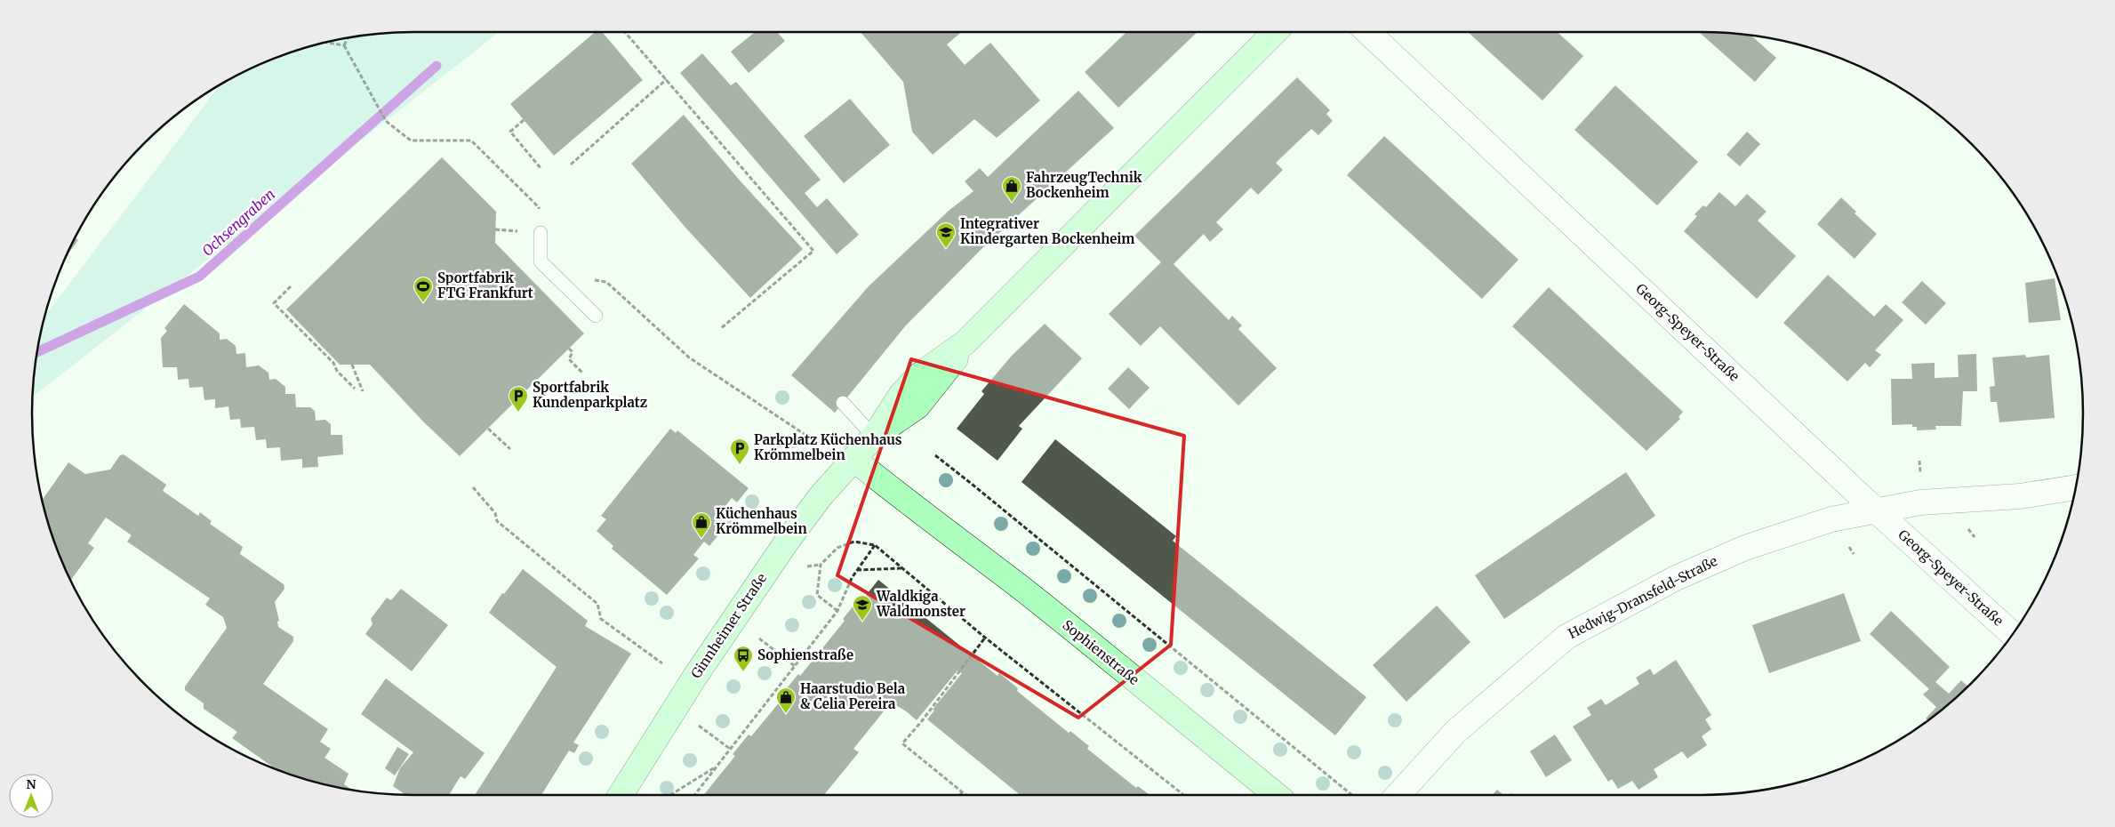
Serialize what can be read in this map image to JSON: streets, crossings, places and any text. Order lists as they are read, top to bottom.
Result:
{
  "streets": {
    "main road": ["Ginnheimer Straße", "Sophienstraße"],
    "street": ["Georg-Speyer-Straße", "Hedwig-Dransfeld-Straße"]
  },
  "crossings": [
    ["Georg-Speyer-Straße", "Hedwig-Dransfeld-Straße"],
    ["Ginnheimer Straße", "Sophienstraße"]
  ],
  "water": ["Ochsengraben"],
  "places": {
    "shop": ["FahrzeugTechnik Bockenheim", "Küchenhaus Krömmelbein", "Haarstudio Bela & Celia Pereira"],
    "school or university": ["Integrativer Kindergarten Bockenheim", "Waldkiga Waldmonster"],
    "sports": ["Sportfabrik FTG Frankfurt"],
    "parking": ["Sportfabrik Kundenparkplatz", "Parkplatz Küchenhaus Krömmelbein"],
    "bus stop": ["Sophienstraße"]
  },
  "north": "top"
}
